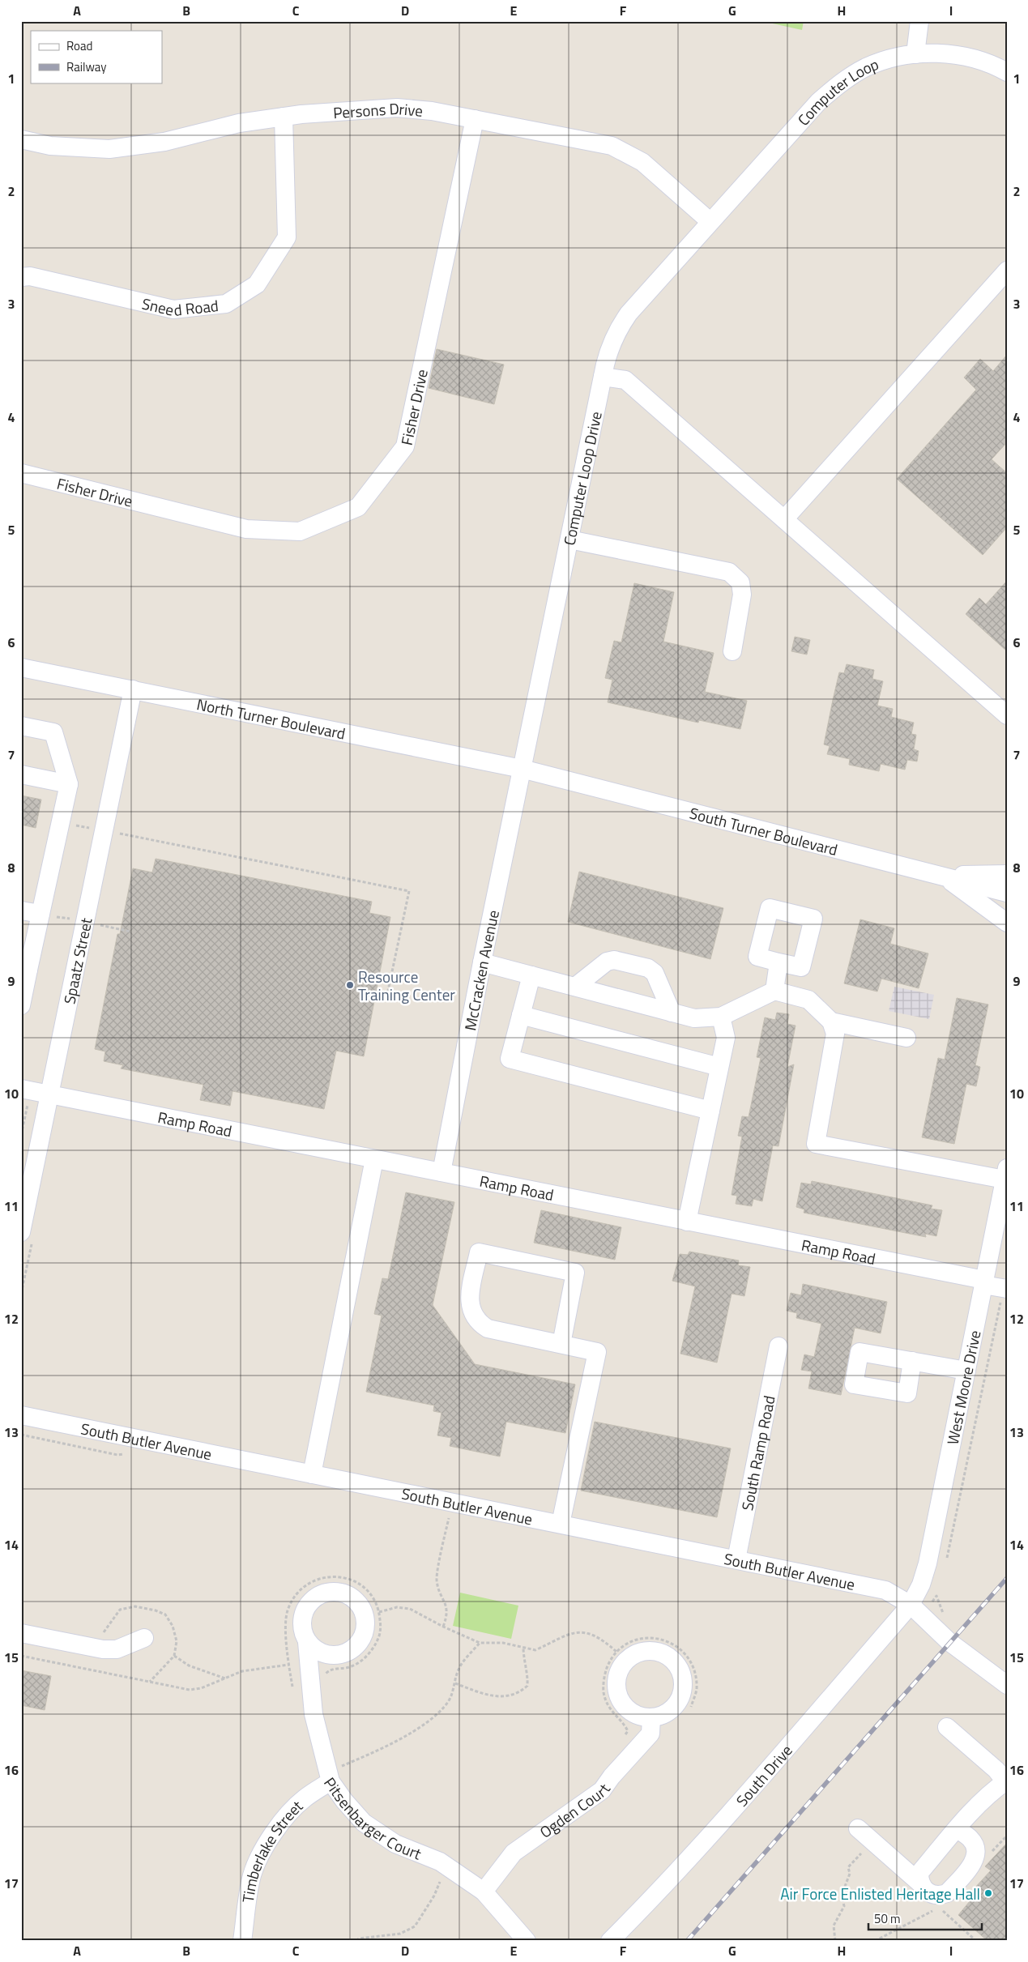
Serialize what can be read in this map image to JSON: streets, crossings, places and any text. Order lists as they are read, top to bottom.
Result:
{
  "streets": {
    "street": [
      "Computer Loop",
      "Persons Drive",
      "Sneed Road",
      "Fisher Drive",
      "Computer Loop Drive",
      "North Turner Boulevard",
      "South Turner Boulevard",
      "Spaatz Street",
      "McCracken Avenue",
      "Ramp Road",
      "West Moore Drive",
      "South Butler Avenue",
      "South Ramp Road",
      "South Drive",
      "Ogden Court",
      "Pitsenbarger Court",
      "Timberlake Street"
    ]
  },
  "crossings": [
    ["Computer Loop", "Persons Drive"],
    ["Computer Loop", "Computer Loop Drive"],
    ["Persons Drive", "Sneed Road"],
    ["Persons Drive", "Fisher Drive"],
    ["Persons Drive", "Computer Loop Drive"],
    ["Computer Loop Drive", "North Turner Boulevard"],
    ["Computer Loop Drive", "South Turner Boulevard"],
    ["Computer Loop Drive", "McCracken Avenue"],
    ["North Turner Boulevard", "South Turner Boulevard"],
    ["North Turner Boulevard", "Spaatz Street"],
    ["North Turner Boulevard", "McCracken Avenue"],
    ["South Turner Boulevard", "McCracken Avenue"],
    ["Spaatz Street", "Ramp Road"],
    ["McCracken Avenue", "Ramp Road"],
    ["Ramp Road", "West Moore Drive"],
    ["West Moore Drive", "South Butler Avenue"],
    ["West Moore Drive", "South Drive"],
    ["South Butler Avenue", "South Ramp Road"],
    ["South Butler Avenue", "South Drive"],
    ["Ogden Court", "Pitsenbarger Court"],
    ["Pitsenbarger Court", "Timberlake Street"]
  ],
  "places": ["Resource Training Center", "Air Force Enlisted Heritage Hall"],
  "legend": ["Road", "Railway"],
  "scale_bar": "50 m",
  "grid": {
    "columns": [
      "A",
      "B",
      "C",
      "D",
      "E",
      "F",
      "G",
      "H",
      "I"
    ],
    "rows": [
      "1",
      "2",
      "3",
      "4",
      "5",
      "6",
      "7",
      "8",
      "9",
      "10",
      "11",
      "12",
      "13",
      "14",
      "15",
      "16",
      "17"
    ]
  }
}
